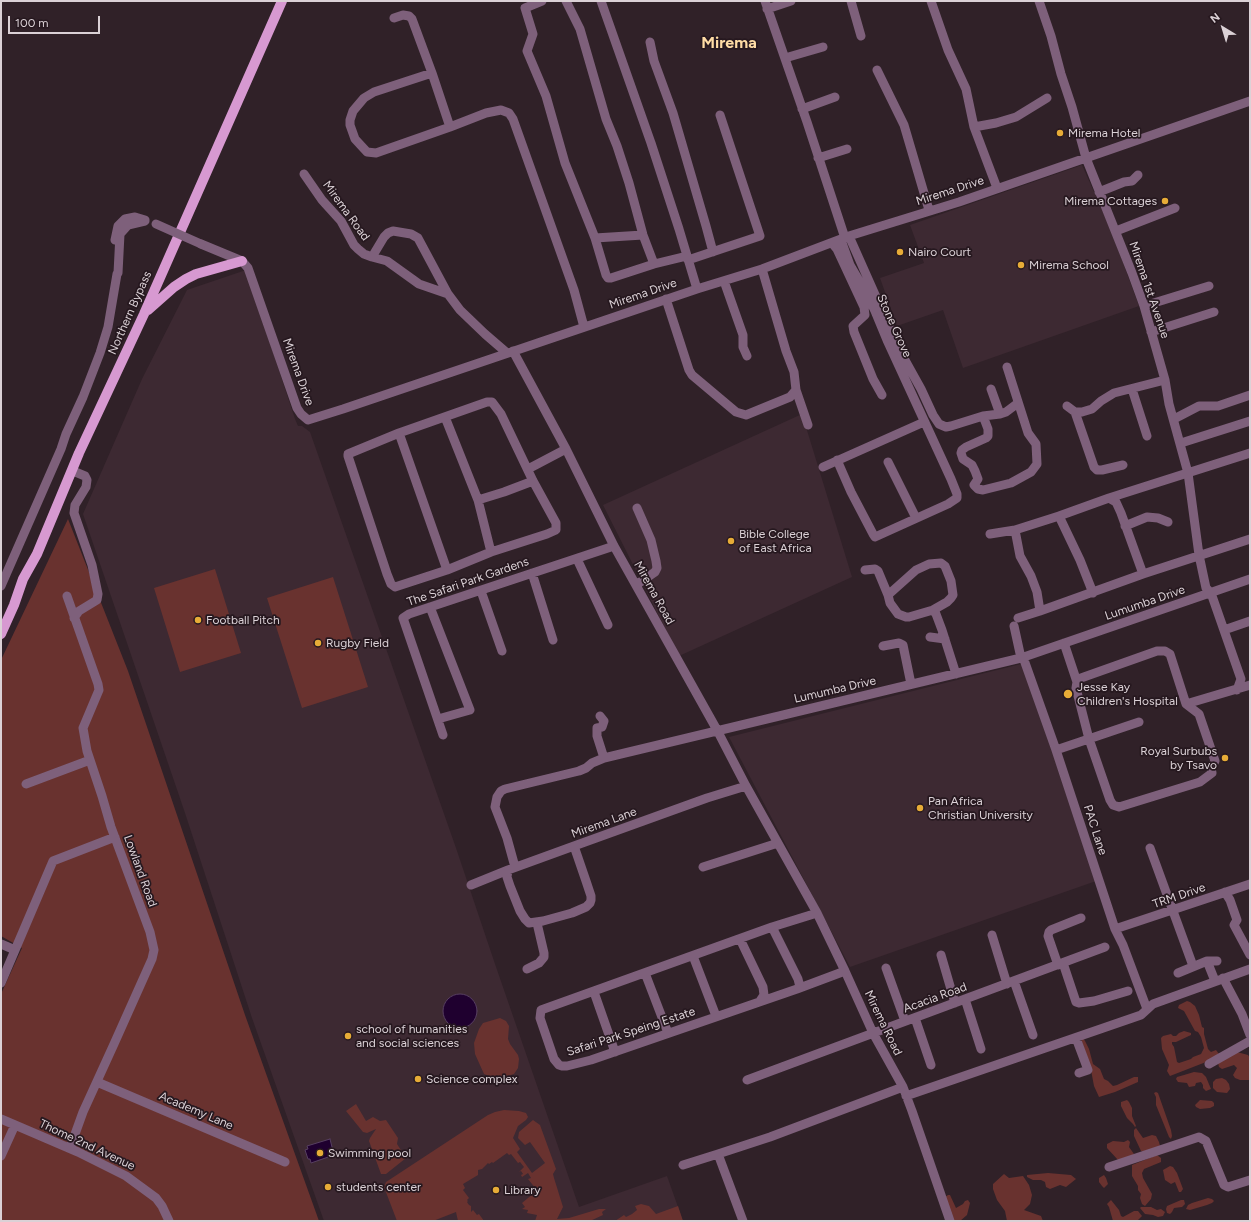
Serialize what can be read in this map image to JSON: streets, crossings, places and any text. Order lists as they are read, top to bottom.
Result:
{
  "streets": {
    "main road": ["Northern Bypass"],
    "street": [
      "Mirema Drive",
      "Mirema Road",
      "Mirema 1st Avenue",
      "Stone Grove",
      "The Safari Park Gardens",
      "Lumumba Drive",
      "Mirema Lane",
      "PAC Lane",
      "Lowland Road",
      "TRM Drive",
      "Acacia Road",
      "Safari Park Speing Estate",
      "Academy Lane",
      "Thome 2nd Avenue"
    ]
  },
  "crossings": [
    ["Mirema Drive", "Mirema Road"],
    ["Mirema Drive", "Mirema 1st Avenue"],
    ["Mirema Drive", "Stone Grove"],
    ["Mirema Road", "The Safari Park Gardens"],
    ["Mirema Road", "Lumumba Drive"],
    ["Mirema Road", "Mirema Lane"],
    ["Mirema Road", "Acacia Road"],
    ["Mirema Road", "Safari Park Speing Estate"],
    ["Mirema 1st Avenue", "Lumumba Drive"],
    ["Lumumba Drive", "Mirema Lane"],
    ["Lumumba Drive", "PAC Lane"],
    ["PAC Lane", "TRM Drive"],
    ["Lowland Road", "Academy Lane"],
    ["Lowland Road", "Thome 2nd Avenue"]
  ],
  "districts": ["Mirema"],
  "places": [
    "Mirema Hotel",
    "Mirema Cottages",
    "Nairo Court",
    "Mirema School",
    "Bible College of East Africa",
    "Football Pitch",
    "Rugby Field",
    "Jesse Kay Children's Hospital",
    "Royal Surbubs by Tsavo",
    "Pan Africa Christian University",
    "school of humanities and social sciences",
    "Science complex",
    "Swimming pool",
    "students center",
    "Library"
  ],
  "scale_bar": "100 m",
  "north": "top left"
}
